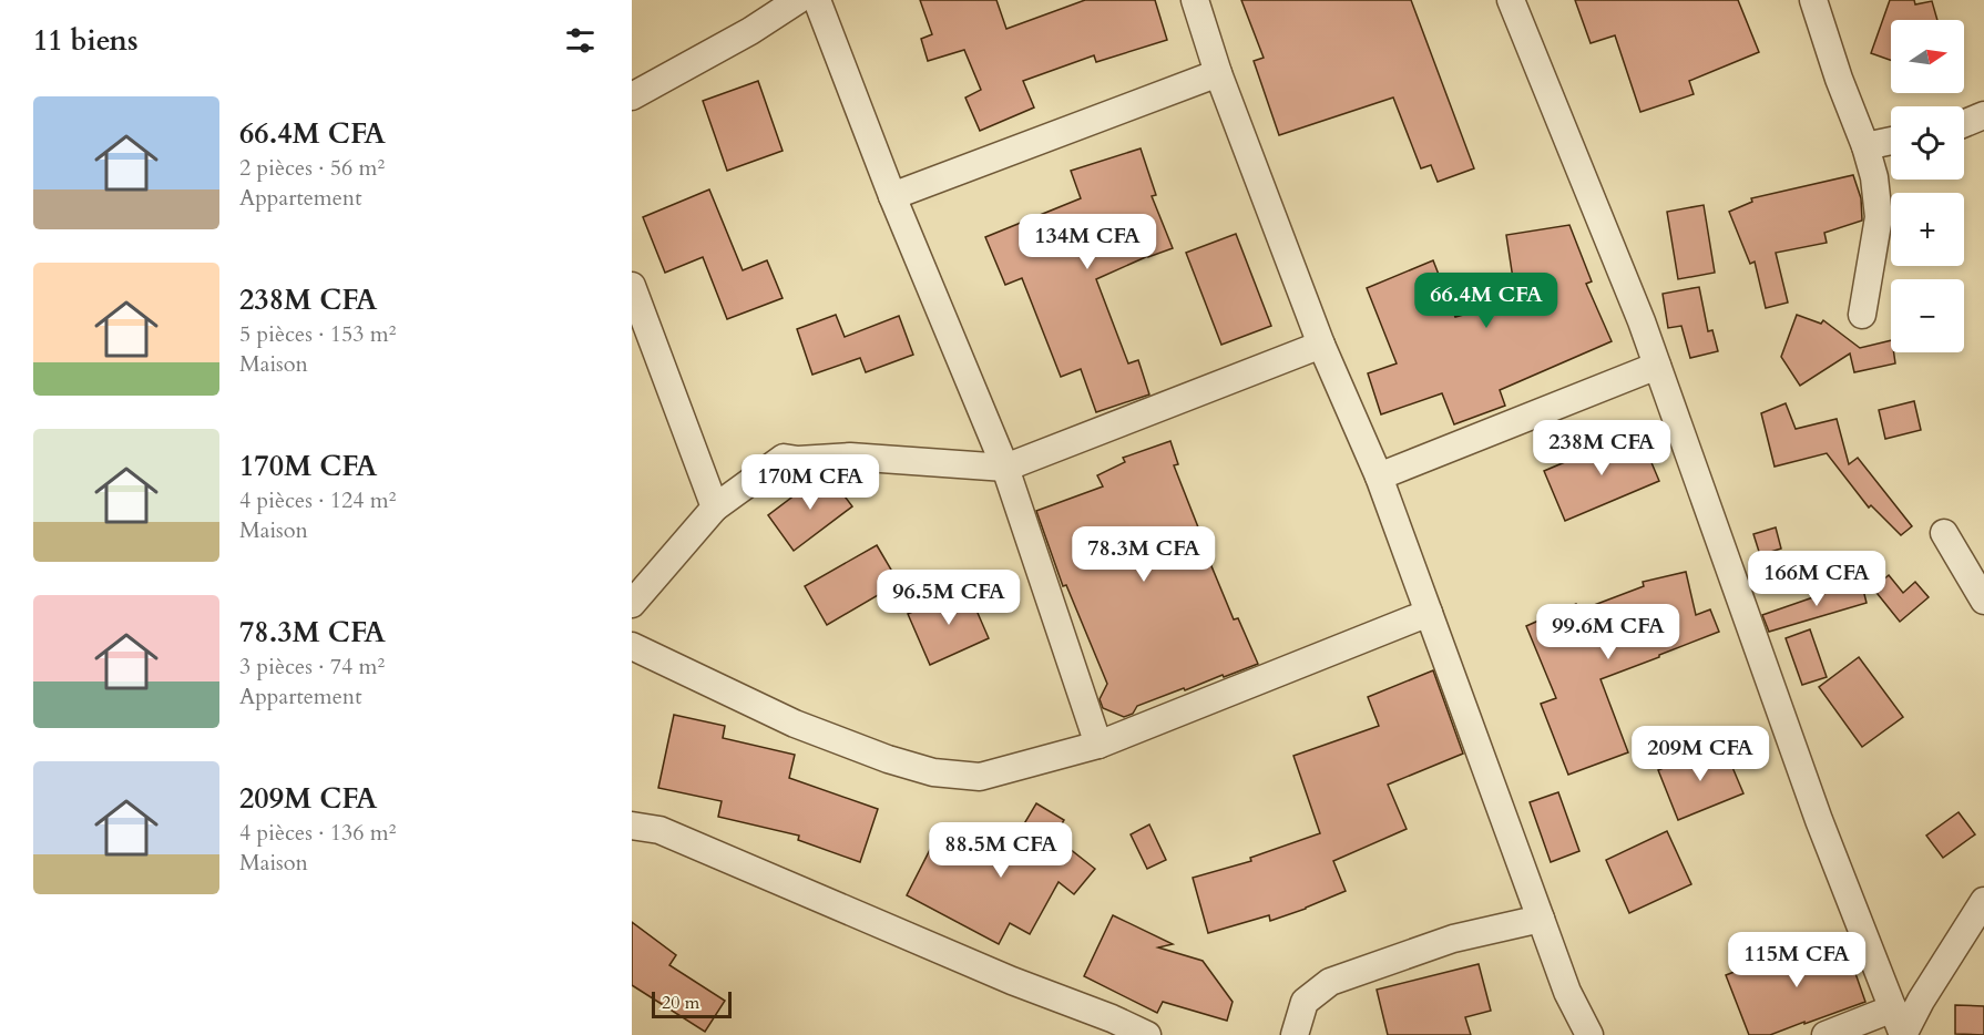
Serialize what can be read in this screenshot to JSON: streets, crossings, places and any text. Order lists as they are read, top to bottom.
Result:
{
  "scale_bar": "20 m",
  "north": "right",
  "page": {
    "heading": "11 biens",
    "map_buttons": ["+", "−"],
    "list": [
      {
        "name": "66.4M CFA",
        "note": "2 pièces · 56 m² · Appartement"
      },
      {
        "name": "238M CFA",
        "note": "5 pièces · 153 m² · Maison"
      },
      {
        "name": "170M CFA",
        "note": "4 pièces · 124 m² · Maison"
      },
      {
        "name": "78.3M CFA",
        "note": "3 pièces · 74 m² · Appartement"
      },
      {
        "name": "209M CFA",
        "note": "4 pièces · 136 m² · Maison"
      }
    ],
    "price": [
      "134M CFA",
      "66.4M CFA",
      "238M CFA",
      "170M CFA",
      "78.3M CFA",
      "166M CFA",
      "96.5M CFA",
      "99.6M CFA",
      "209M CFA",
      "88.5M CFA",
      "115M CFA"
    ],
    "scale": "20 m"
  }
}
